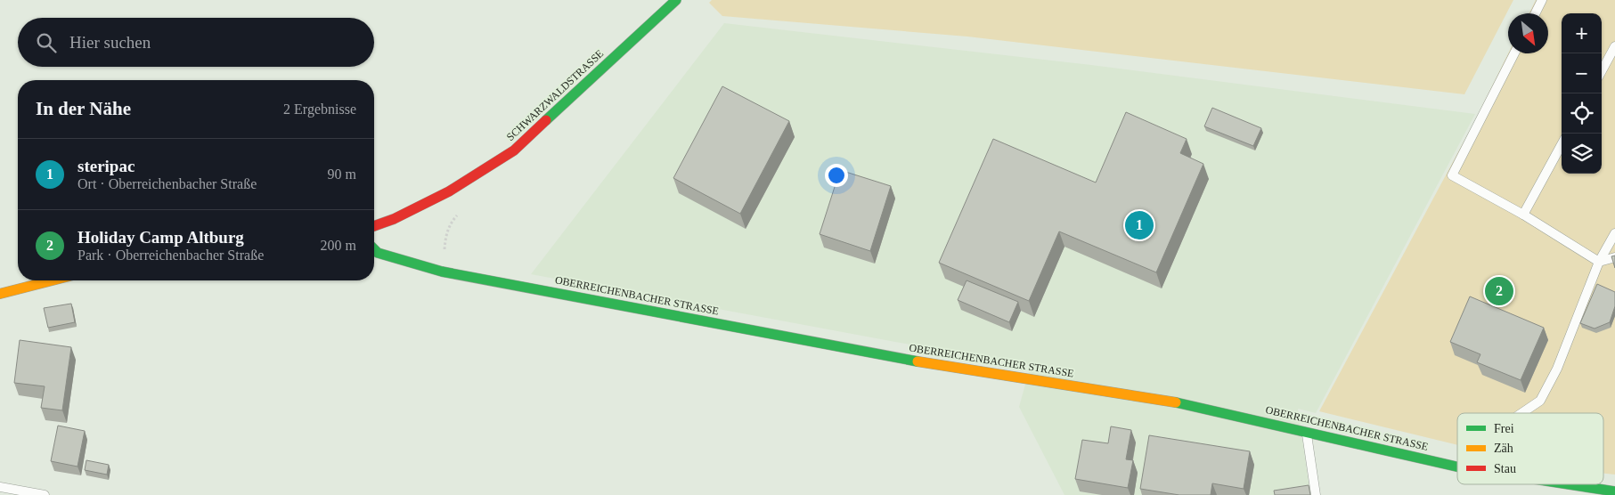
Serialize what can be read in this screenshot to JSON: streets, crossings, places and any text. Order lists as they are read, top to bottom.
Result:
{
  "streets": {
    "street": ["SCHWARZWALDSTRASSE", "OBERREICHENBACHER STRASSE"]
  },
  "legend": ["Frei", "Zäh", "Stau"],
  "north": "bottom right",
  "page": {
    "map_buttons": ["+", "−"],
    "search": "Hier suchen",
    "heading": ["In der Nähe", "2 Ergebnisse"],
    "list": [
      {
        "mark": "1",
        "name": "steripac",
        "note": "Ort · Oberreichenbacher Straße",
        "value": "90 m"
      },
      {
        "mark": "2",
        "name": "Holiday Camp Altburg",
        "note": "Park · Oberreichenbacher Straße",
        "value": "200 m"
      }
    ],
    "pins": ["1", "2"]
  }
}
